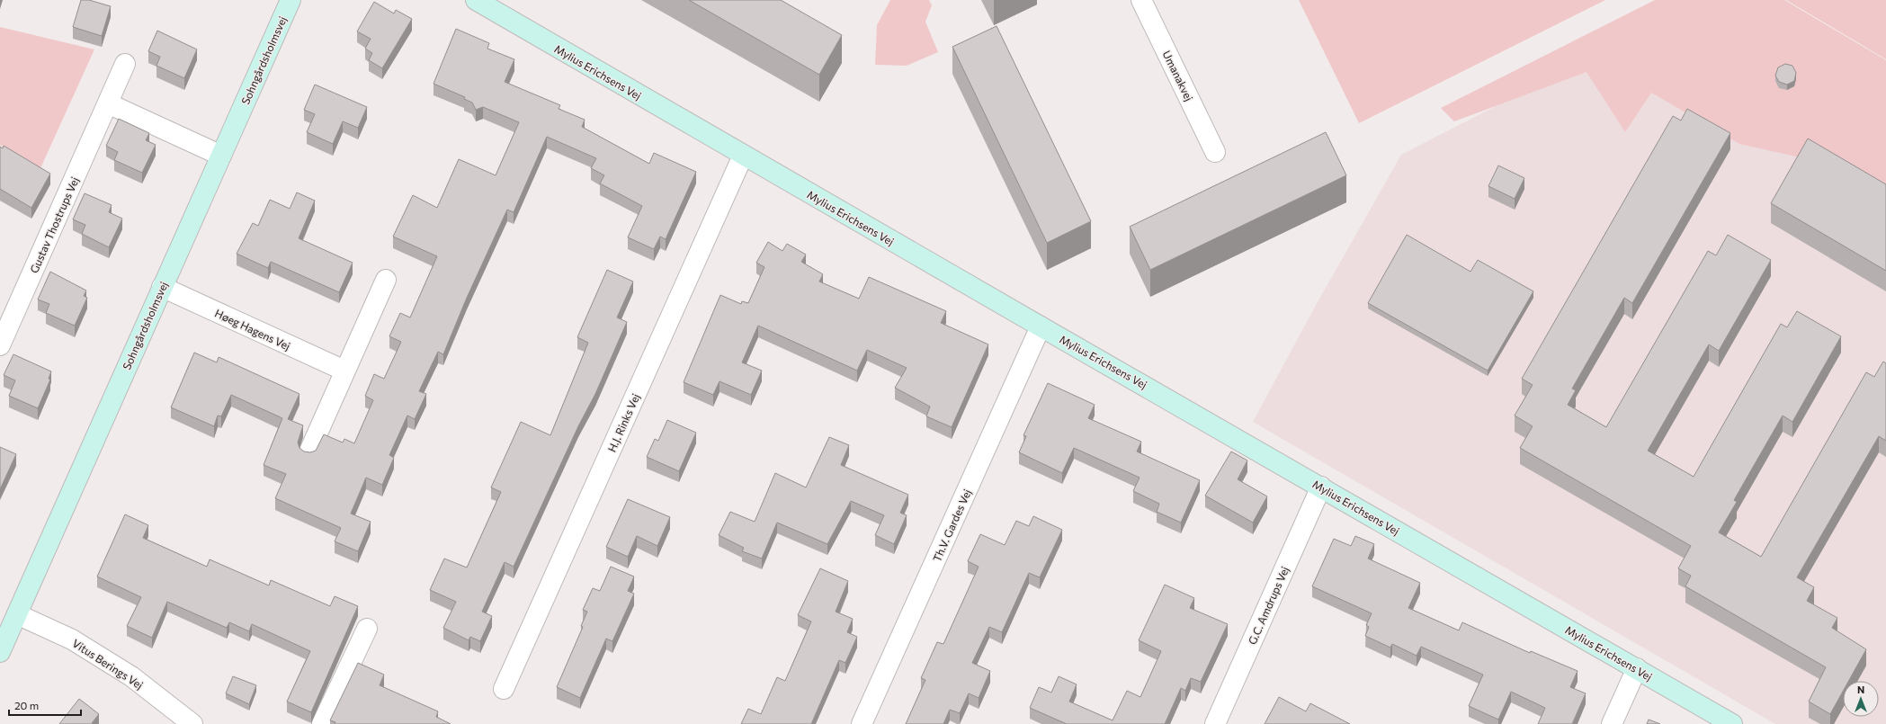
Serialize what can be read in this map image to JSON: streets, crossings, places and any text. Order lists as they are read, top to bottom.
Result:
{
  "streets": {
    "street": [
      "Sohngårdsholmsvej",
      "Mylius Erichsens Vej",
      "Umanakvej",
      "Gustav Thostrups Vej",
      "Høeg Hagens Vej",
      "H.J. Rinks Vej",
      "Th.V. Gardes Vej",
      "G.C. Amdrups Vej",
      "Vitus Berings Vej"
    ]
  },
  "crossings": [
    ["Sohngårdsholmsvej", "Høeg Hagens Vej"],
    ["Sohngårdsholmsvej", "Vitus Berings Vej"],
    ["Mylius Erichsens Vej", "H.J. Rinks Vej"],
    ["Mylius Erichsens Vej", "Th.V. Gardes Vej"],
    ["Mylius Erichsens Vej", "G.C. Amdrups Vej"]
  ],
  "scale_bar": "20 m",
  "north": "top"
}
